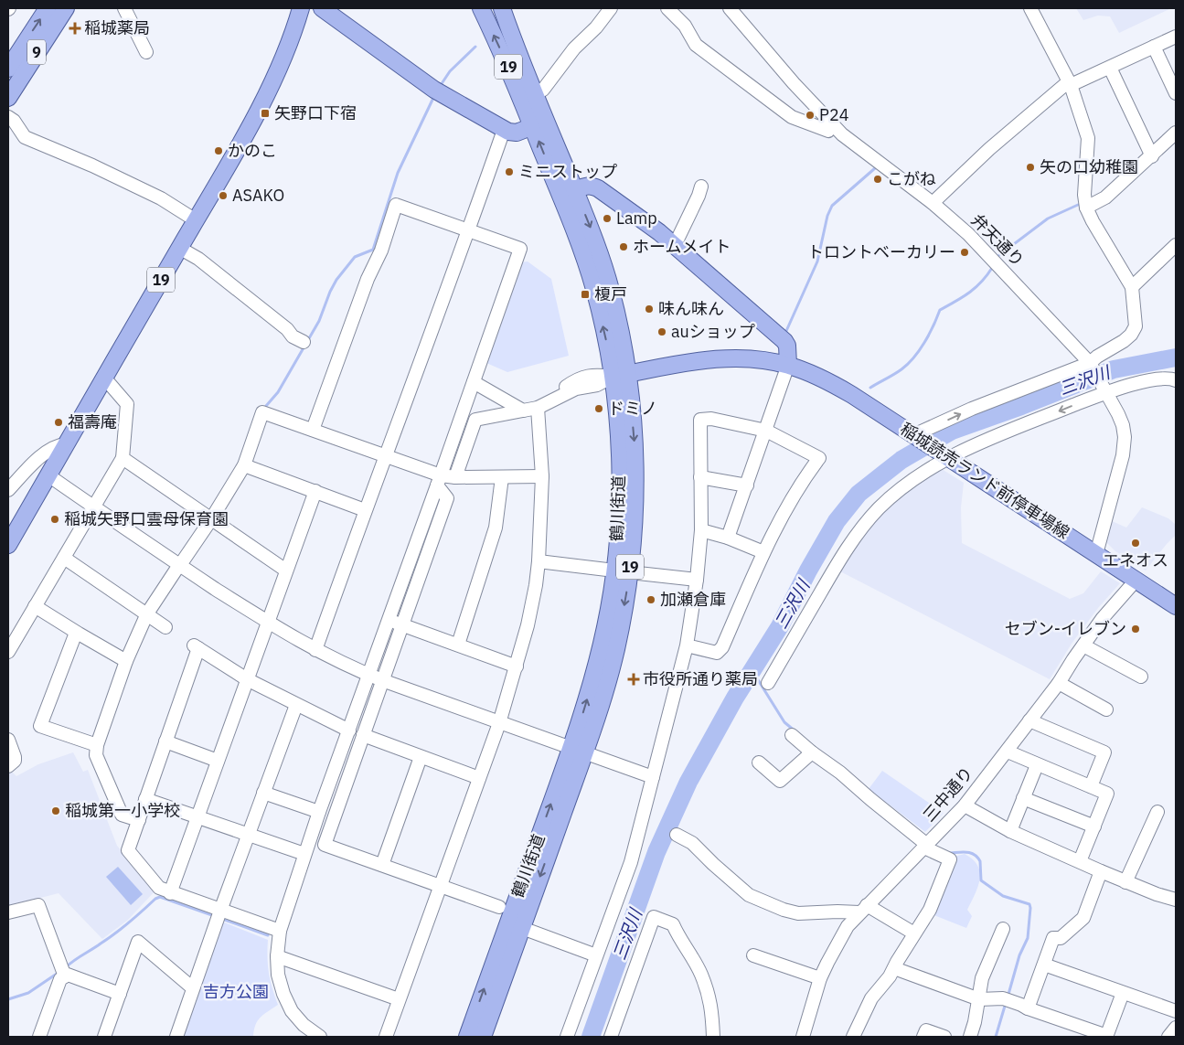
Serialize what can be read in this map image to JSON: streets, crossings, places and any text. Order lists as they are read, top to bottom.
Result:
{
  "streets": {
    "main road": [
      "9",
      "19",
      "稲城読売ランド前停車場線",
      "鶴川街道"
    ],
    "street": ["弁天通り", "三中通り"]
  },
  "crossings": [
    ["弁天通り", "稲城読売ランド前停車場線"],
    ["稲城読売ランド前停車場線", "鶴川街道"],
    ["稲城読売ランド前停車場線", "三中通り"]
  ],
  "water": ["三沢川"],
  "parks": ["吉方公園"],
  "places": {
    "health": ["稲城薬局", "市役所通り薬局"],
    "transit": ["矢野口下宿", "榎戸"],
    "other": [
      "P24",
      "かのこ",
      "矢の口幼稚園",
      "ミニストップ",
      "こがね",
      "ASAKO",
      "Lamp",
      "ホームメイト",
      "トロントベーカリー",
      "味ん味ん",
      "auショップ",
      "ドミノ",
      "福壽庵",
      "稲城矢野口雲母保育園",
      "エネオス",
      "加瀬倉庫",
      "セブン-イレブン",
      "稲城第一小学校"
    ]
  }
}
